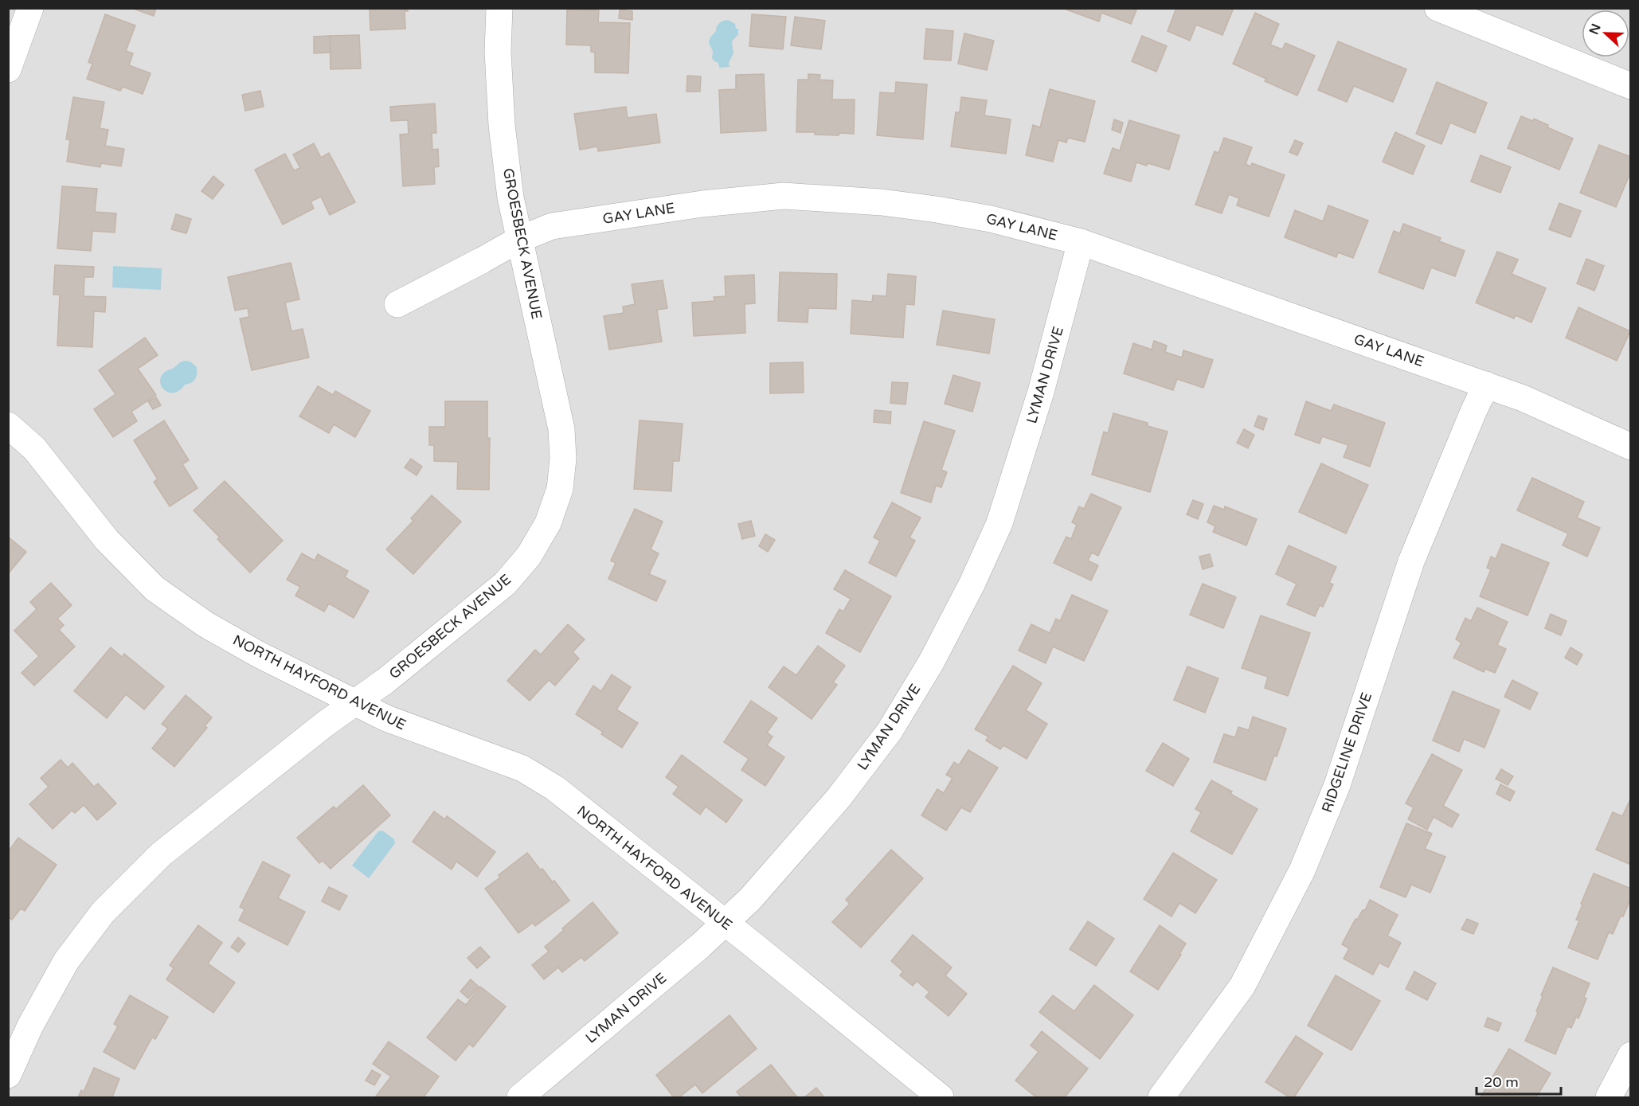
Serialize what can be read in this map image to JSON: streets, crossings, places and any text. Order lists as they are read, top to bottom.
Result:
{
  "streets": {
    "street": [
      "GAY LANE",
      "GROESBECK AVENUE",
      "LYMAN DRIVE",
      "NORTH HAYFORD AVENUE",
      "RIDGELINE DRIVE"
    ]
  },
  "crossings": [
    ["GAY LANE", "GROESBECK AVENUE"],
    ["GAY LANE", "LYMAN DRIVE"],
    ["GAY LANE", "RIDGELINE DRIVE"],
    ["GROESBECK AVENUE", "NORTH HAYFORD AVENUE"],
    ["LYMAN DRIVE", "NORTH HAYFORD AVENUE"]
  ],
  "scale_bar": "20 m",
  "north": "left"
}
